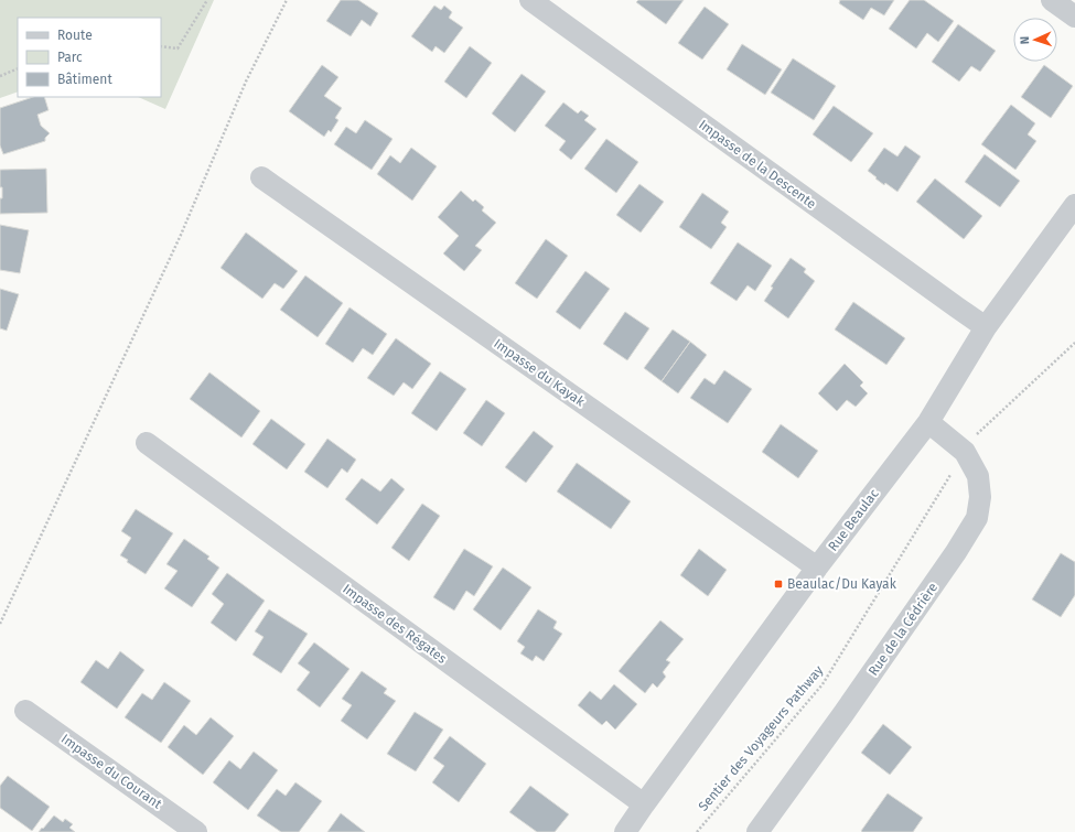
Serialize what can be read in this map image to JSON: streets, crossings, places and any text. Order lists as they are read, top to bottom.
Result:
{
  "streets": {
    "street": [
      "Impasse de la Descente",
      "Impasse du Kayak",
      "Rue Beaulac",
      "Impasse des Régates",
      "Rue de la Cédrière",
      "Impasse du Courant"
    ],
    "path": ["Sentier des Voyageurs Pathway"]
  },
  "crossings": [
    ["Impasse de la Descente", "Rue Beaulac"],
    ["Impasse du Kayak", "Rue Beaulac"],
    ["Rue Beaulac", "Impasse des Régates"],
    ["Rue Beaulac", "Rue de la Cédrière"],
    ["Rue de la Cédrière", "Sentier des Voyageurs Pathway"]
  ],
  "places": {
    "transit": ["Beaulac/Du Kayak"]
  },
  "legend": ["Route", "Parc", "Bâtiment"],
  "north": "left"
}
